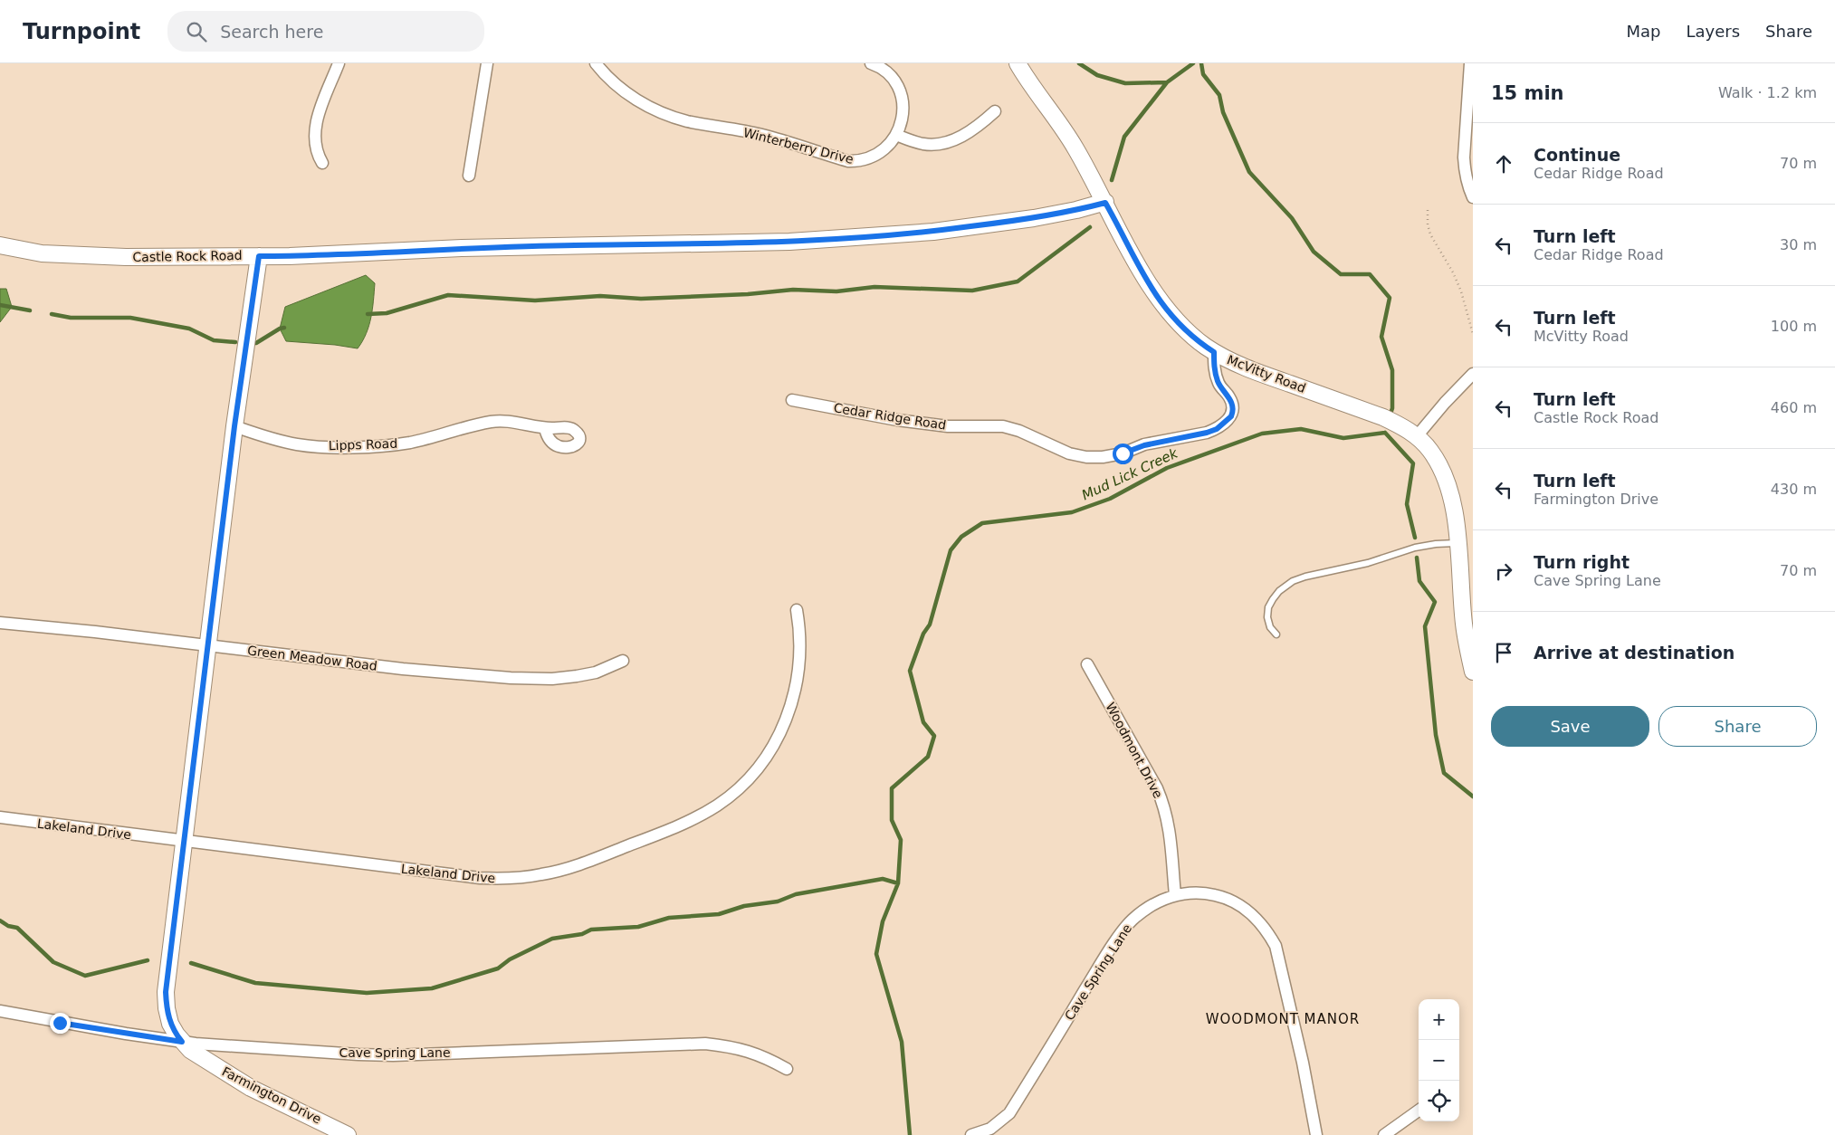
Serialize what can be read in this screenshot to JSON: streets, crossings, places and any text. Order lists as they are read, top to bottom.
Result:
{
  "streets": {
    "street": [
      "Winterberry Drive",
      "Castle Rock Road",
      "McVitty Road",
      "Cedar Ridge Road",
      "Lipps Road",
      "Green Meadow Road",
      "Woodmont Drive",
      "Lakeland Drive",
      "Cave Spring Lane",
      "Farmington Drive"
    ]
  },
  "crossings": [
    ["Castle Rock Road", "McVitty Road"],
    ["Castle Rock Road", "Farmington Drive"],
    ["McVitty Road", "Cedar Ridge Road"],
    ["Lipps Road", "Farmington Drive"],
    ["Green Meadow Road", "Farmington Drive"],
    ["Woodmont Drive", "Cave Spring Lane"],
    ["Lakeland Drive", "Farmington Drive"],
    ["Cave Spring Lane", "Farmington Drive"]
  ],
  "districts": ["WOODMONT MANOR"],
  "water": ["Mud Lick Creek"],
  "page": {
    "header": "Turnpoint",
    "search": "Search here",
    "nav": ["Map", "Layers", "Share"],
    "heading": ["15 min", "Walk · 1.2 km"],
    "list": [
      ["Continue", "Cedar Ridge Road", "70 m"],
      ["Turn left", "Cedar Ridge Road", "30 m"],
      ["Turn left", "McVitty Road", "100 m"],
      ["Turn left", "Castle Rock Road", "460 m"],
      ["Turn left", "Farmington Drive", "430 m"],
      ["Turn right", "Cave Spring Lane", "70 m"],
      "Arrive at destination"
    ],
    "buttons": ["Save", "Share"],
    "map_buttons": ["+", "−"]
  }
}
